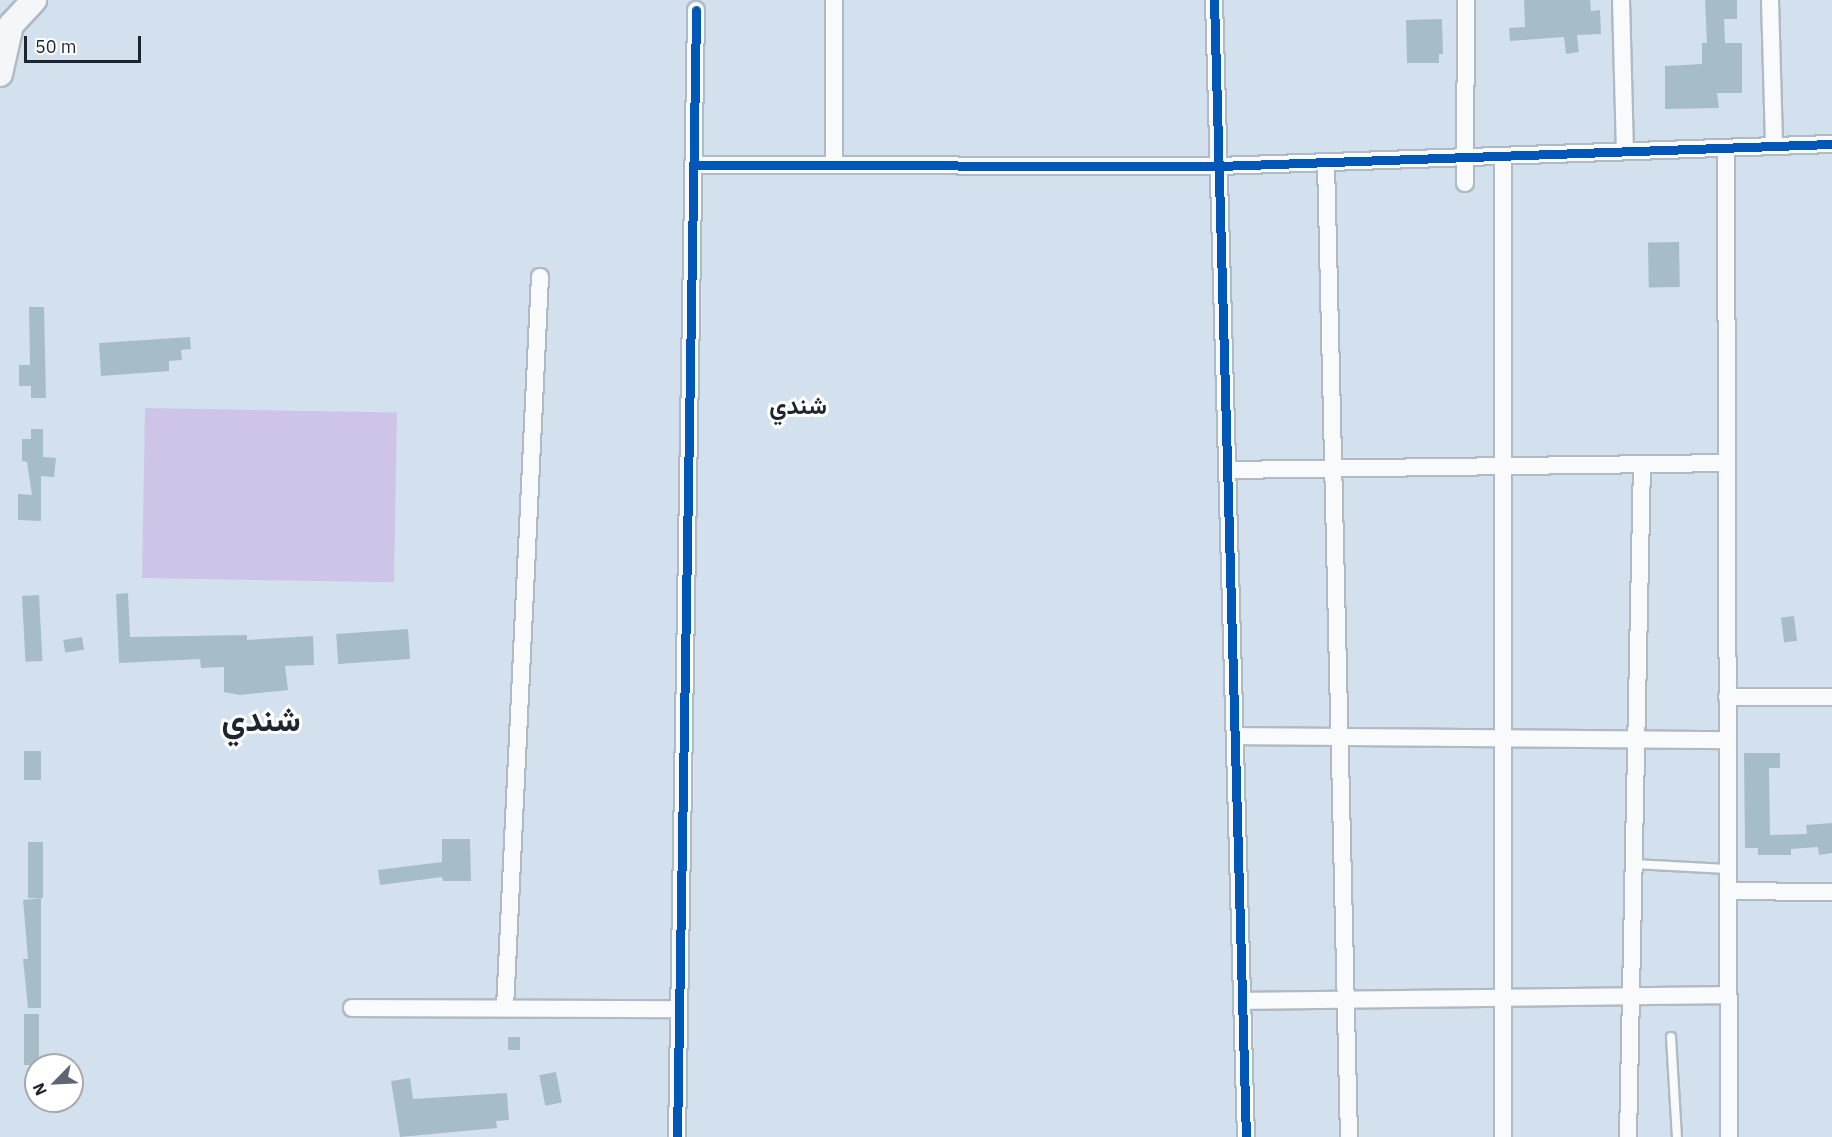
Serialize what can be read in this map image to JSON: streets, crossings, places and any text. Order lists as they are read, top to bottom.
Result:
{
  "districts": ["شندي", "شندي"],
  "scale_bar": "50 m",
  "north": "bottom left"
}
